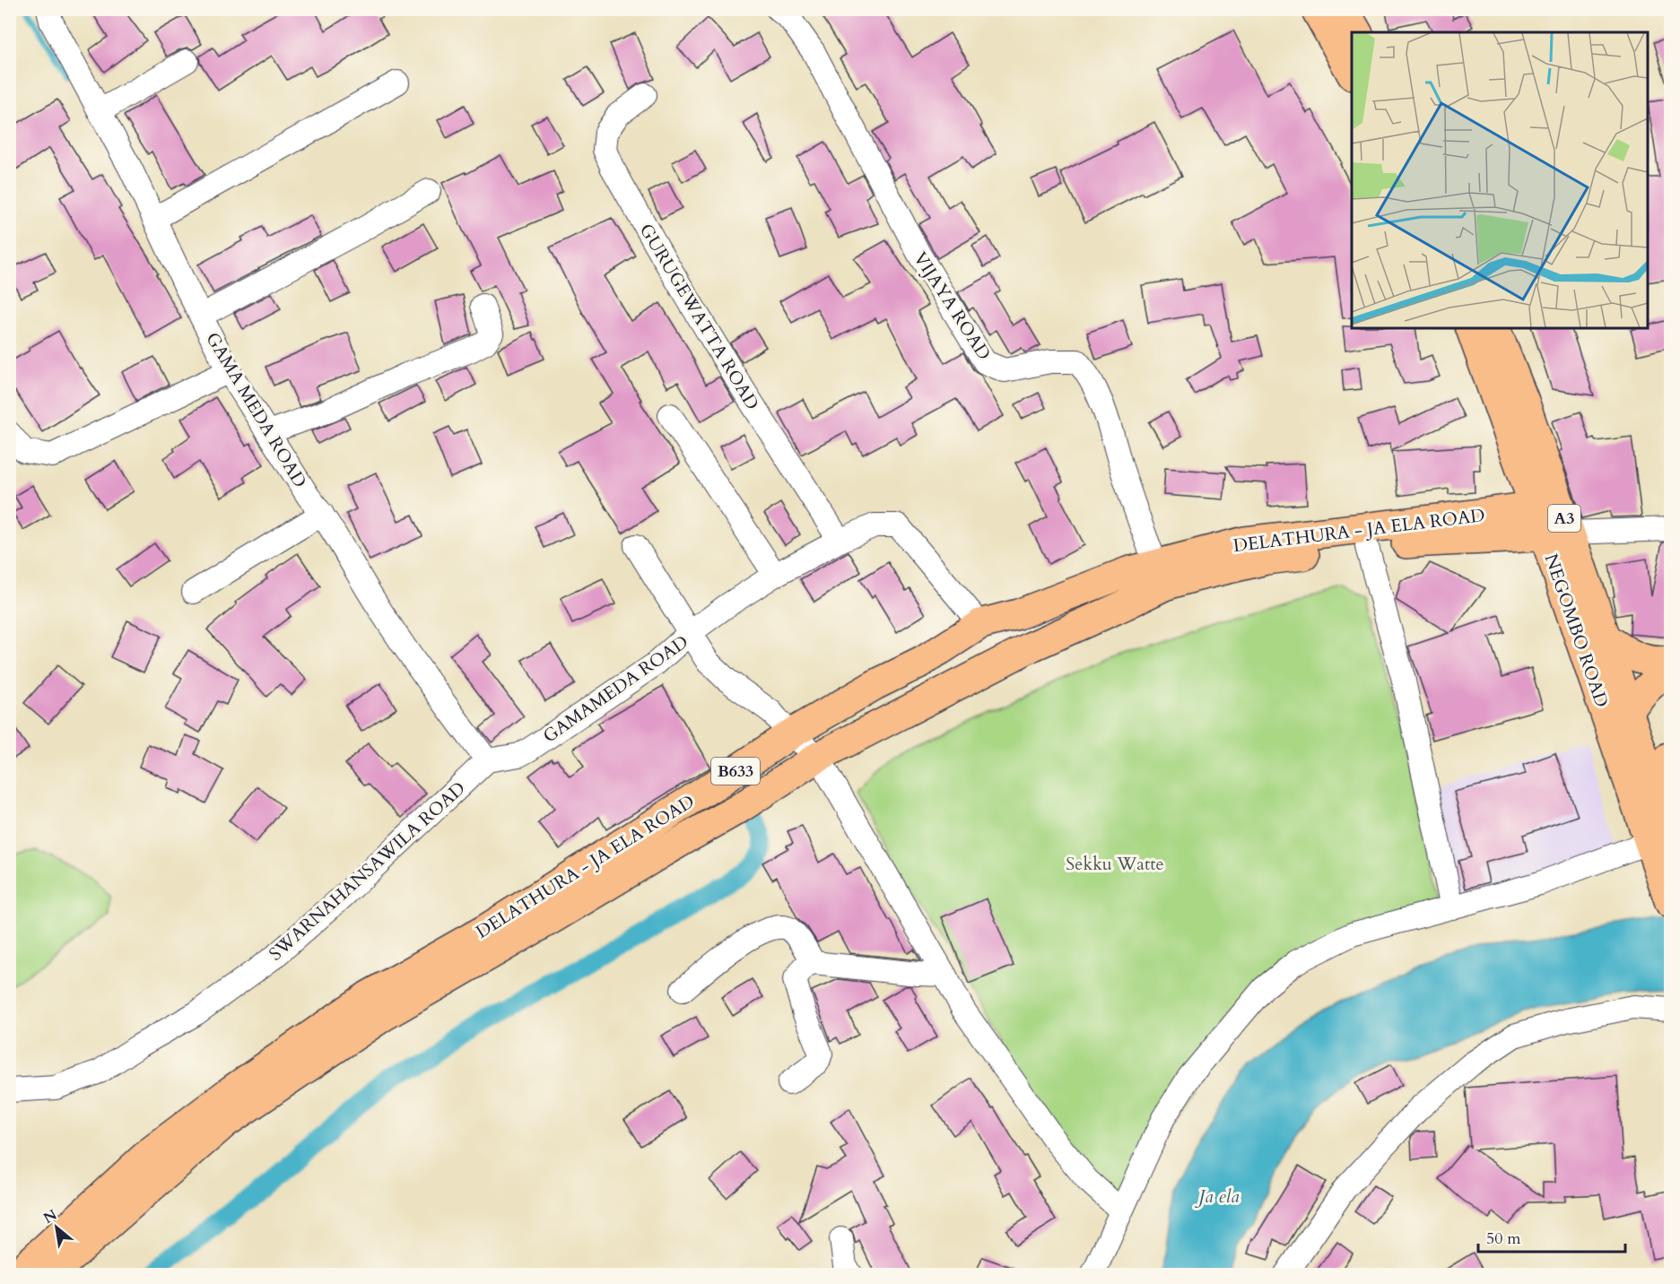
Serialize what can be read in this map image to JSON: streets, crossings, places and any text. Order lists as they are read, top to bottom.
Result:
{
  "streets": {
    "main road": [
      "A3",
      "DELATHURA - JA ELA ROAD",
      "NEGOMBO ROAD",
      "B633"
    ],
    "street": [
      "VIJAYA ROAD",
      "GURUGEWATTA ROAD",
      "GAMA MEDA ROAD",
      "GAMAMEDA ROAD",
      "SWARNAHANSAWILA ROAD"
    ]
  },
  "crossings": [
    ["VIJAYA ROAD", "DELATHURA - JA ELA ROAD"],
    ["GAMA MEDA ROAD", "GAMAMEDA ROAD"],
    ["GAMA MEDA ROAD", "SWARNAHANSAWILA ROAD"],
    ["DELATHURA - JA ELA ROAD", "NEGOMBO ROAD"],
    ["DELATHURA - JA ELA ROAD", "GAMAMEDA ROAD"],
    ["GAMAMEDA ROAD", "SWARNAHANSAWILA ROAD"]
  ],
  "water": ["Ja ela"],
  "parks": ["Sekku Watte"],
  "scale_bar": "50 m",
  "north": "top left"
}
